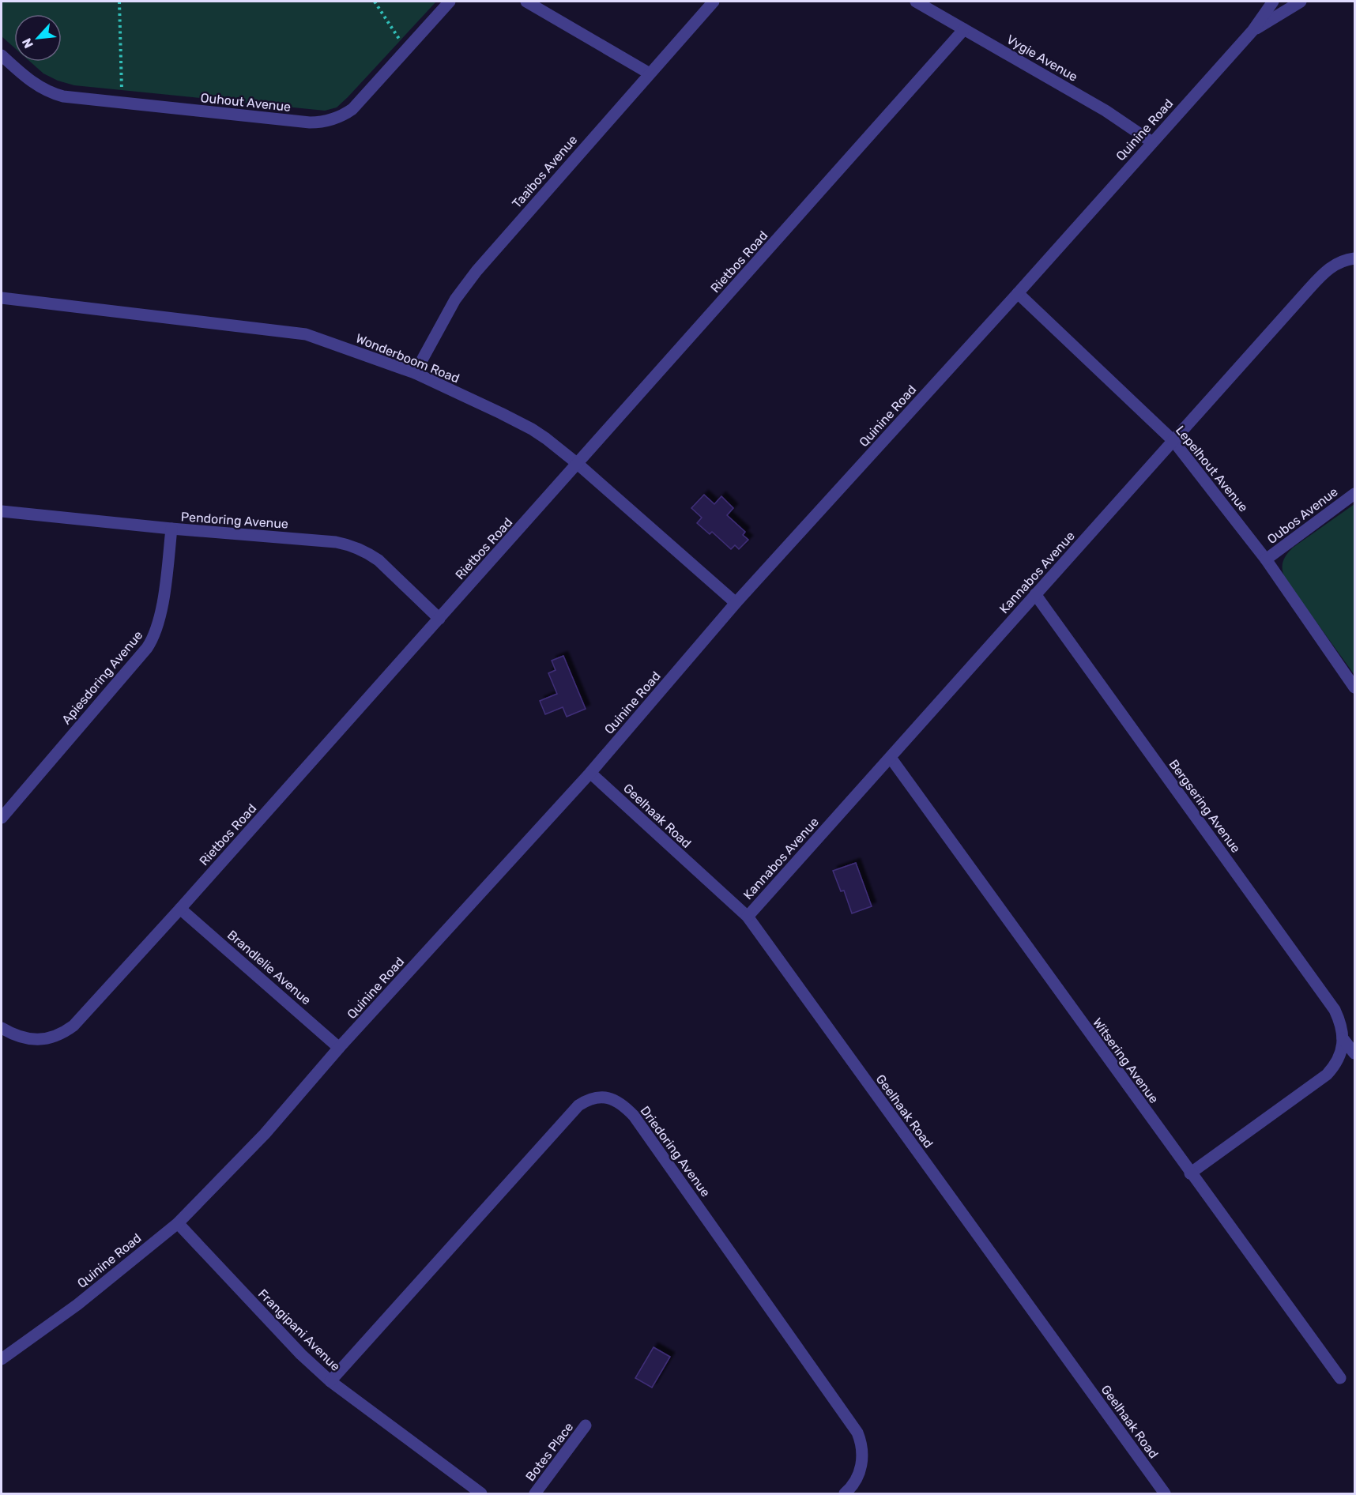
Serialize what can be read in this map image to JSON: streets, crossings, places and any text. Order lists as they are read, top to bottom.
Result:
{
  "streets": {
    "street": [
      "Vygie Avenue",
      "Ouhout Avenue",
      "Quinine Road",
      "Taaibos Avenue",
      "Rietbos Road",
      "Wonderboom Road",
      "Lepelhout Avenue",
      "Oubos Avenue",
      "Pendoring Avenue",
      "Kannabos Avenue",
      "Apiesdoring Avenue",
      "Bergsering Avenue",
      "Geelhaak Road",
      "Brandlelie Avenue",
      "Witsering Avenue",
      "Driedoring Avenue",
      "Frangipani Avenue",
      "Botes Place"
    ]
  },
  "crossings": [
    ["Vygie Avenue", "Quinine Road"],
    ["Vygie Avenue", "Rietbos Road"],
    ["Quinine Road", "Wonderboom Road"],
    ["Quinine Road", "Lepelhout Avenue"],
    ["Quinine Road", "Geelhaak Road"],
    ["Quinine Road", "Brandlelie Avenue"],
    ["Quinine Road", "Frangipani Avenue"],
    ["Taaibos Avenue", "Wonderboom Road"],
    ["Rietbos Road", "Wonderboom Road"],
    ["Rietbos Road", "Pendoring Avenue"],
    ["Rietbos Road", "Brandlelie Avenue"],
    ["Lepelhout Avenue", "Oubos Avenue"],
    ["Lepelhout Avenue", "Kannabos Avenue"],
    ["Pendoring Avenue", "Apiesdoring Avenue"],
    ["Kannabos Avenue", "Bergsering Avenue"],
    ["Kannabos Avenue", "Geelhaak Road"],
    ["Kannabos Avenue", "Witsering Avenue"],
    ["Bergsering Avenue", "Witsering Avenue"],
    ["Driedoring Avenue", "Frangipani Avenue"]
  ],
  "north": "bottom left"
}
